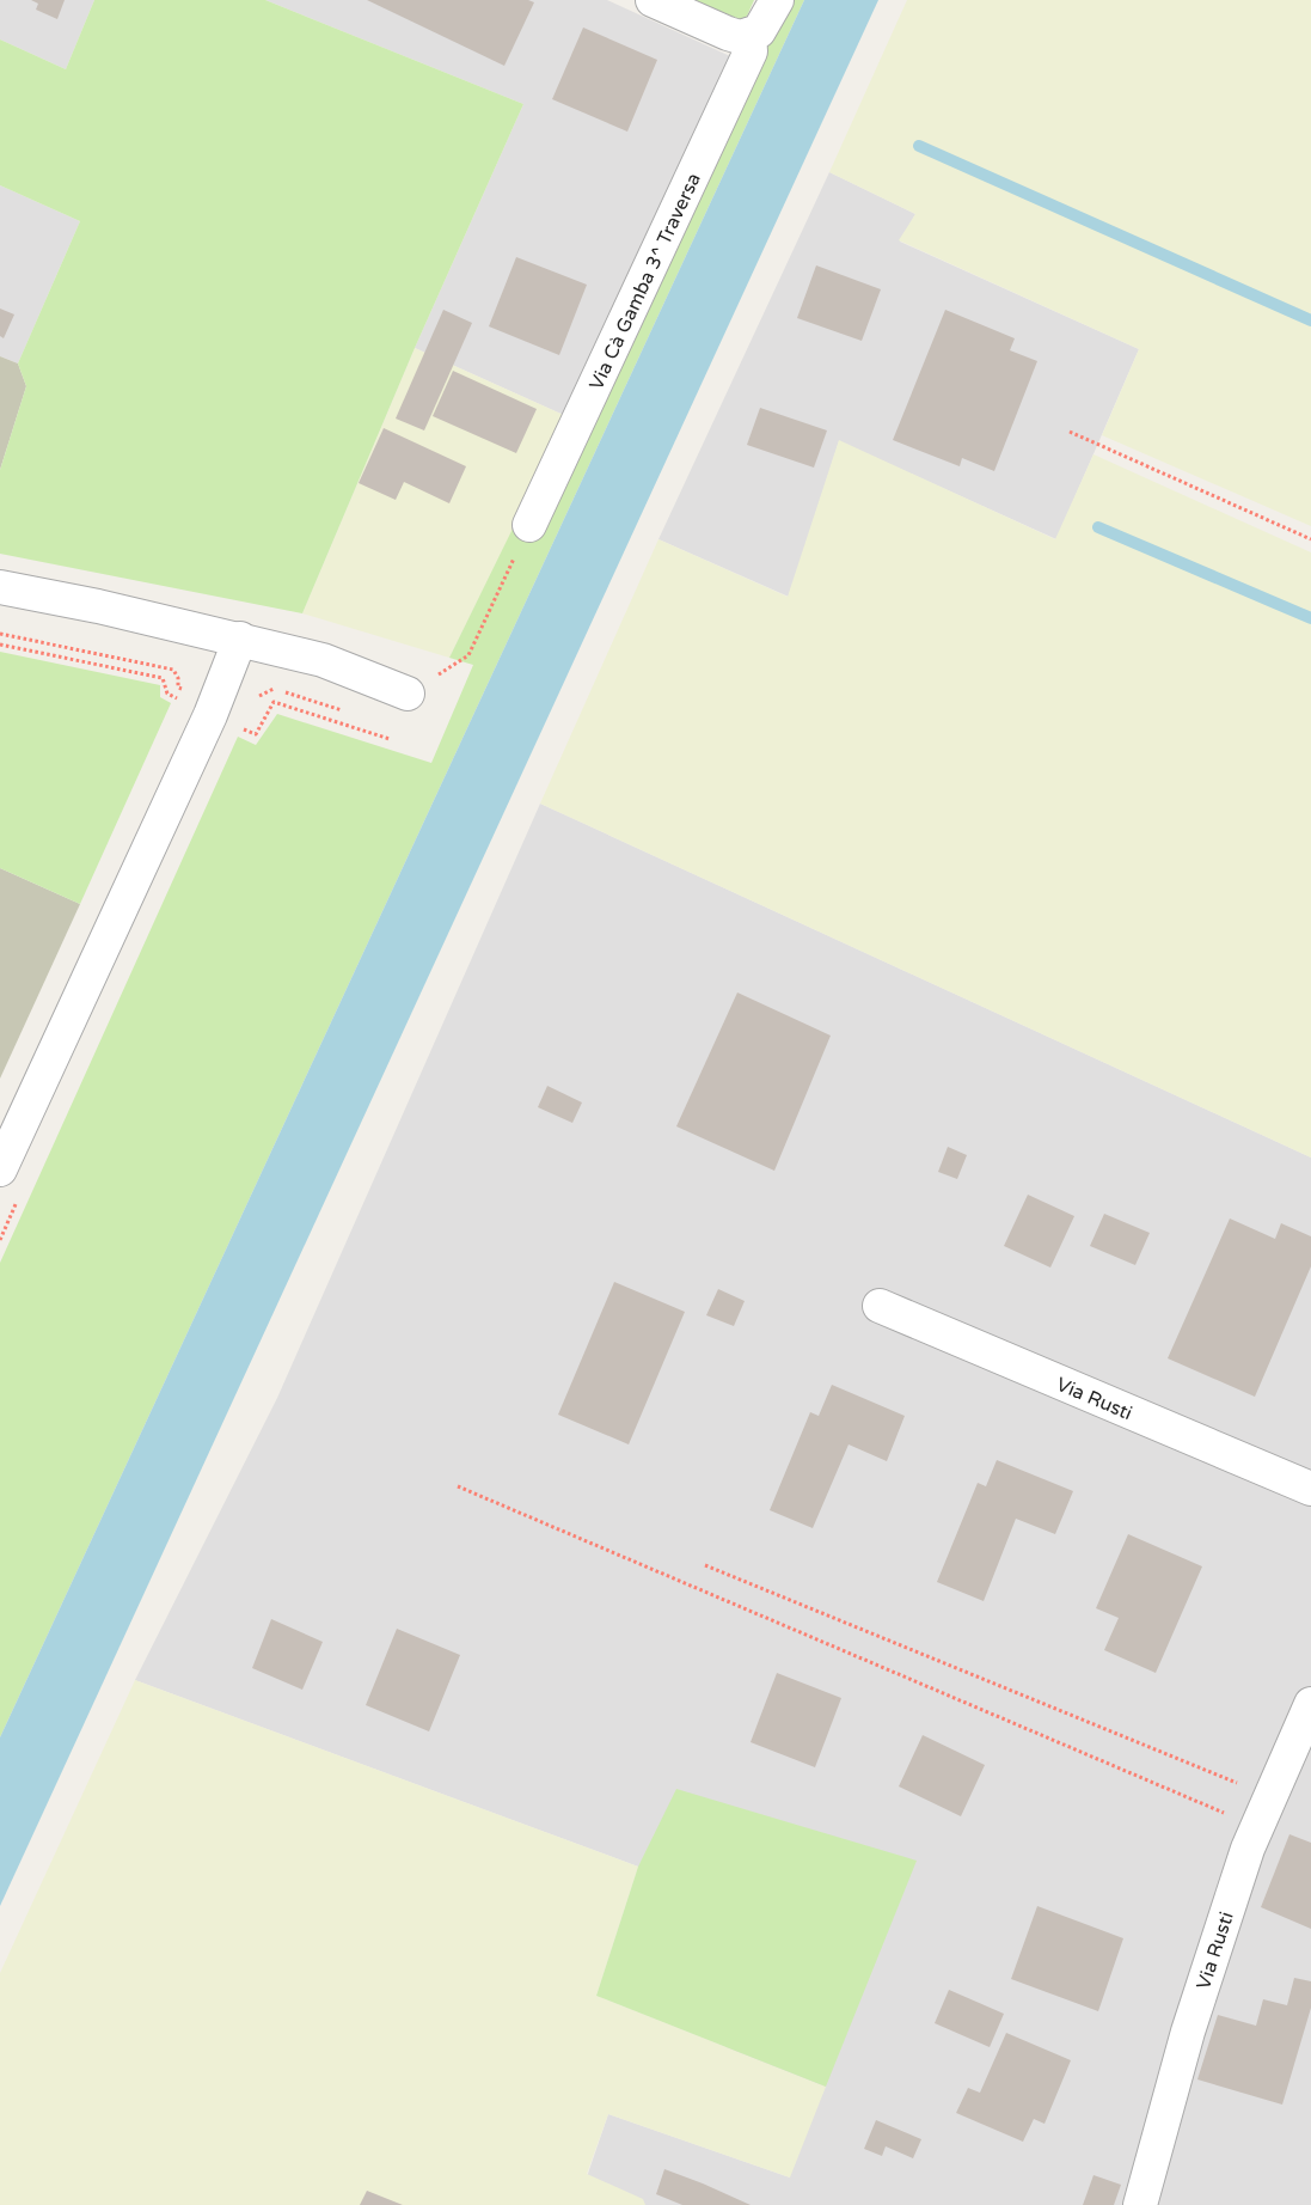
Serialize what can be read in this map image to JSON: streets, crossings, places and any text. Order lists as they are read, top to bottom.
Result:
{
  "streets": {
    "street": ["Via Cà Gamba 3^ Traversa", "Via Rusti"]
  }
}
